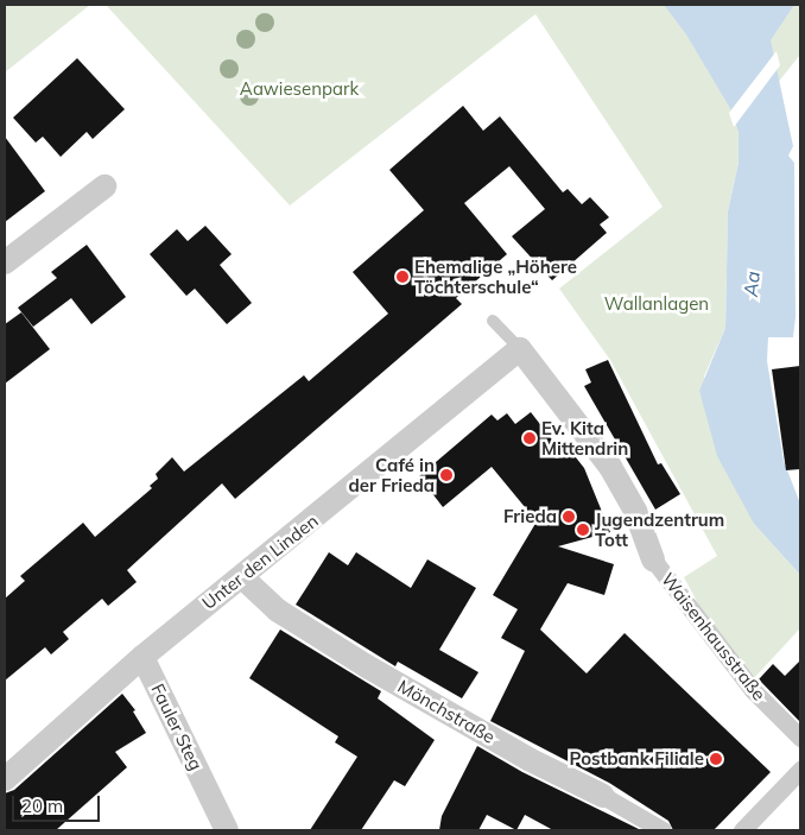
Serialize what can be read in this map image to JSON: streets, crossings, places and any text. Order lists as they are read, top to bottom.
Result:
{
  "streets": {
    "street": [
      "Unter den Linden",
      "Waisenhausstraße",
      "Mönchstraße",
      "Fauler Steg"
    ]
  },
  "crossings": [
    ["Unter den Linden", "Waisenhausstraße"],
    ["Unter den Linden", "Mönchstraße"],
    ["Unter den Linden", "Fauler Steg"]
  ],
  "water": ["Aa"],
  "parks": ["Aawiesenpark", "Wallanlagen"],
  "places": [
    "Ehemalige „Höhere Töchterschule“",
    "Ev. Kita Mittendrin",
    "Café in der Frieda",
    "Frieda",
    "Jugendzentrum Tott",
    "Postbank Filiale"
  ],
  "scale_bar": "20 m"
}
